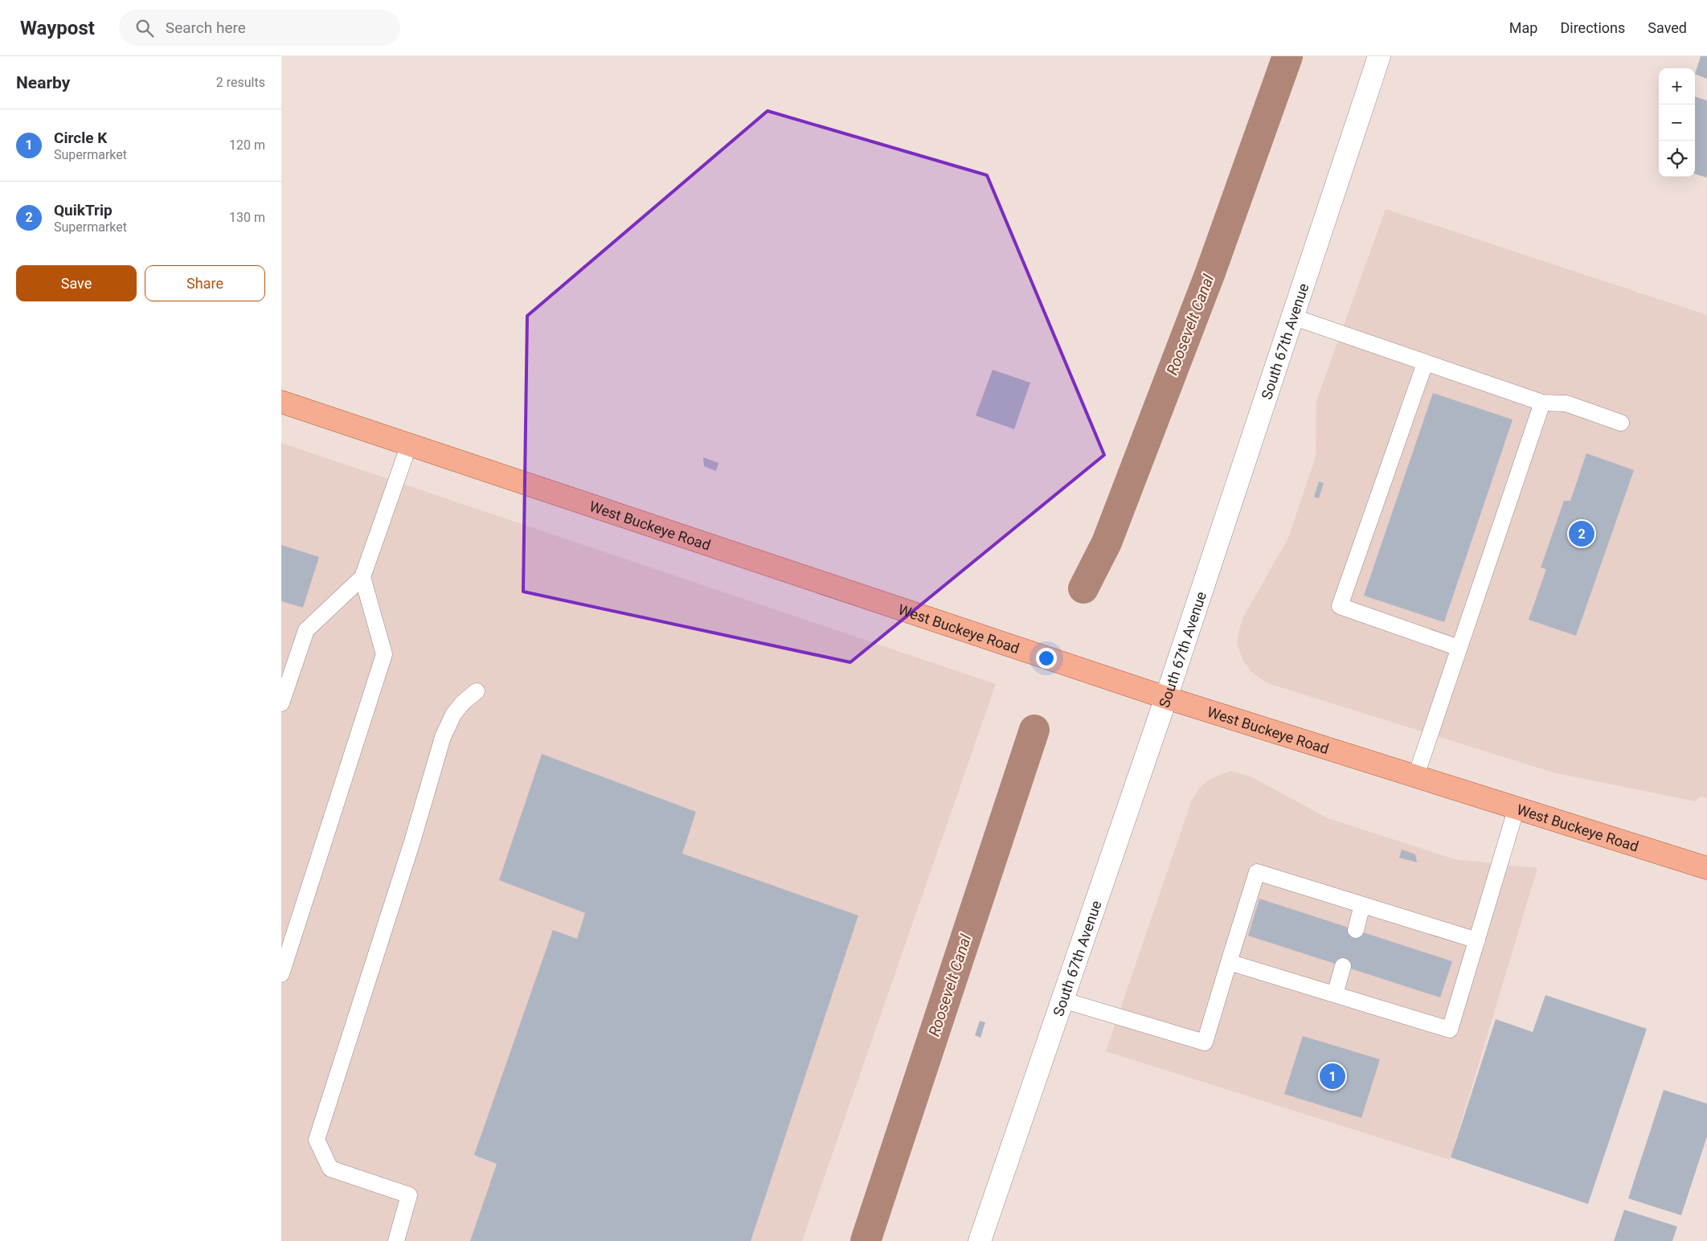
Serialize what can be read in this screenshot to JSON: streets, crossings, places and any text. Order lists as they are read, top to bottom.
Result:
{
  "streets": {
    "main road": ["South 67th Avenue", "West Buckeye Road"]
  },
  "crossings": [
    ["South 67th Avenue", "West Buckeye Road"]
  ],
  "water": ["Roosevelt Canal"],
  "page": {
    "header": "Waypost",
    "search": "Search here",
    "nav": ["Map", "Directions", "Saved"],
    "heading": ["Nearby", "2 results"],
    "map_buttons": ["+", "−"],
    "list": [
      {
        "mark": "1",
        "name": "Circle K",
        "note": "Supermarket",
        "value": "120 m"
      },
      {
        "mark": "2",
        "name": "QuikTrip",
        "note": "Supermarket",
        "value": "130 m"
      }
    ],
    "buttons": ["Save", "Share"],
    "pins": ["2", "1"]
  }
}
